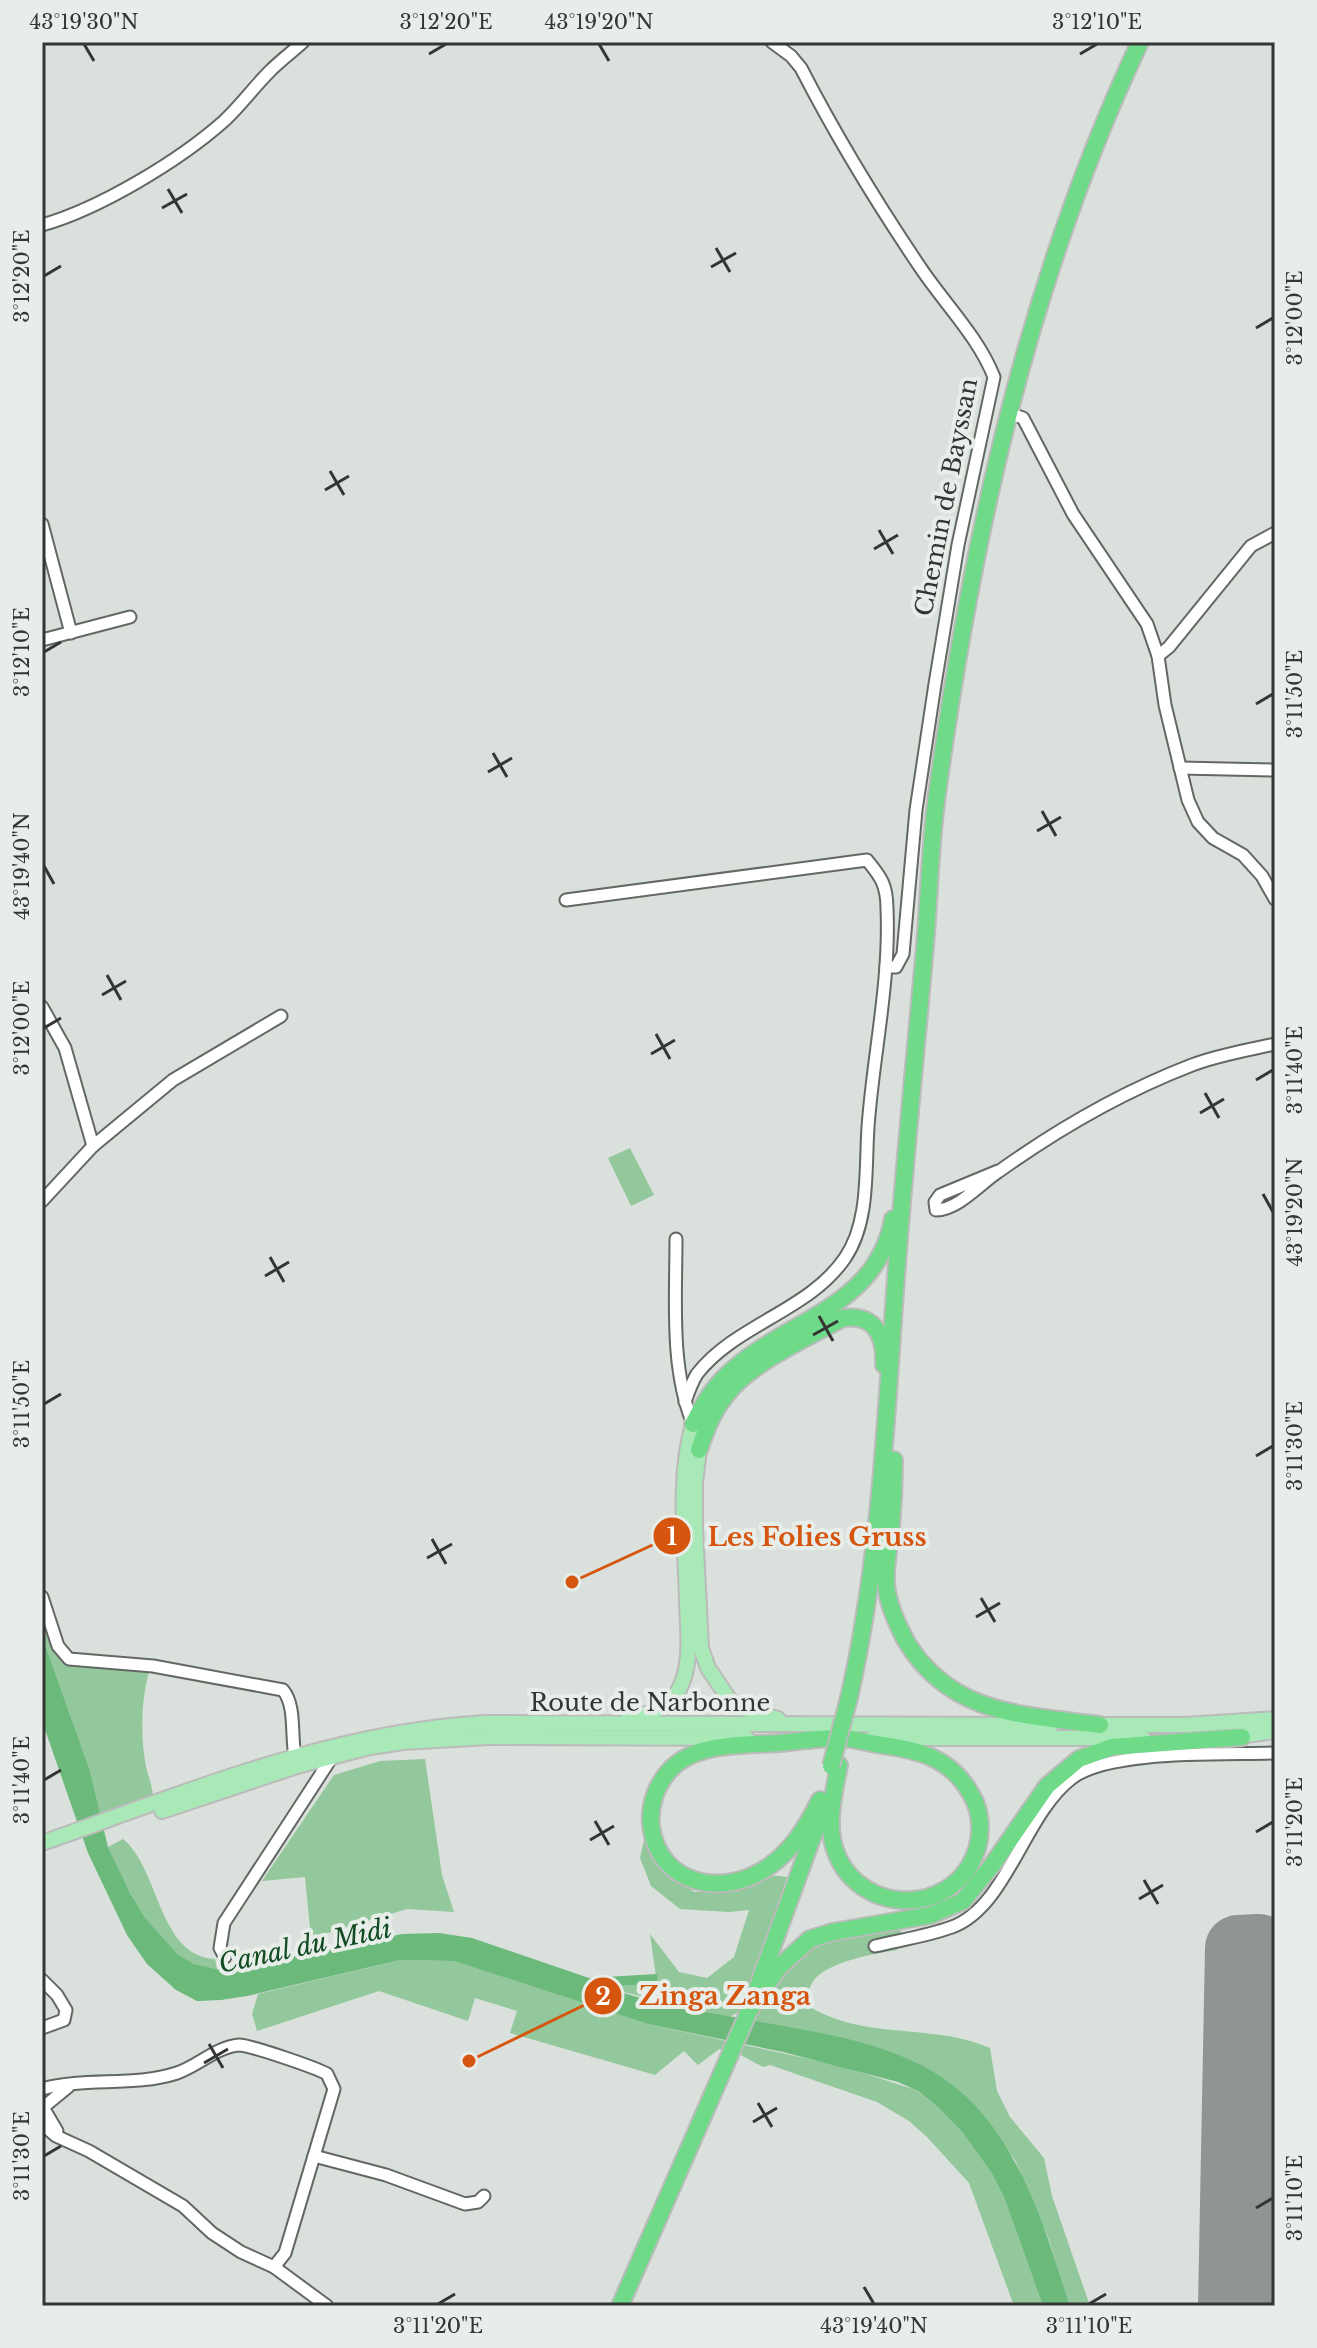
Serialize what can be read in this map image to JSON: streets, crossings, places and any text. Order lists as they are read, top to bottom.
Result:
{
  "streets": {
    "main road": ["Route de Narbonne"],
    "street": ["Chemin de Bayssan"]
  },
  "water": ["Canal du Midi"],
  "places": ["Les Folies Gruss", "Zinga Zanga"],
  "coordinates": [
    "43°19'30\"N",
    "3°12'20\"E",
    "43°19'20\"N",
    "3°12'10\"E",
    "3°12'00\"E",
    "3°11'50\"E",
    "43°19'40\"N",
    "3°11'40\"E",
    "3°11'30\"E",
    "3°11'20\"E",
    "3°11'10\"E"
  ]
}
